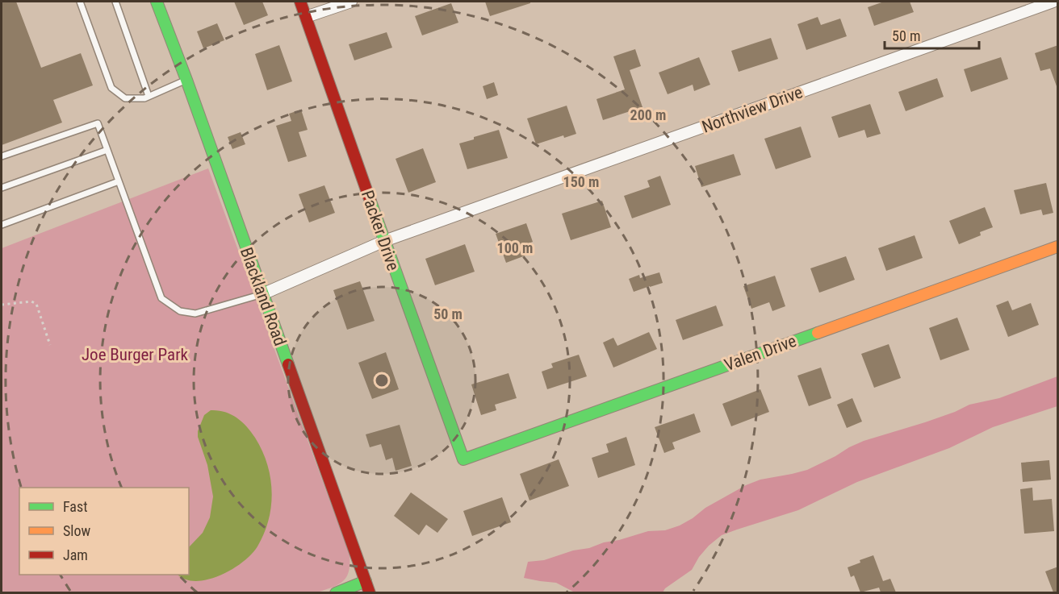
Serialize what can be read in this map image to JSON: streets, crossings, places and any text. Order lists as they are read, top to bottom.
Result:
{
  "streets": {
    "street": [
      "Northview Drive",
      "Packer Drive",
      "Blackland Road",
      "Valen Drive"
    ]
  },
  "crossings": [
    ["Northview Drive", "Packer Drive"],
    ["Northview Drive", "Blackland Road"],
    ["Packer Drive", "Valen Drive"]
  ],
  "parks": ["Joe Burger Park"],
  "legend": ["Fast", "Slow", "Jam"],
  "scale_bar": "50 m",
  "rings": [
    "200 m",
    "150 m",
    "100 m",
    "50 m"
  ]
}
